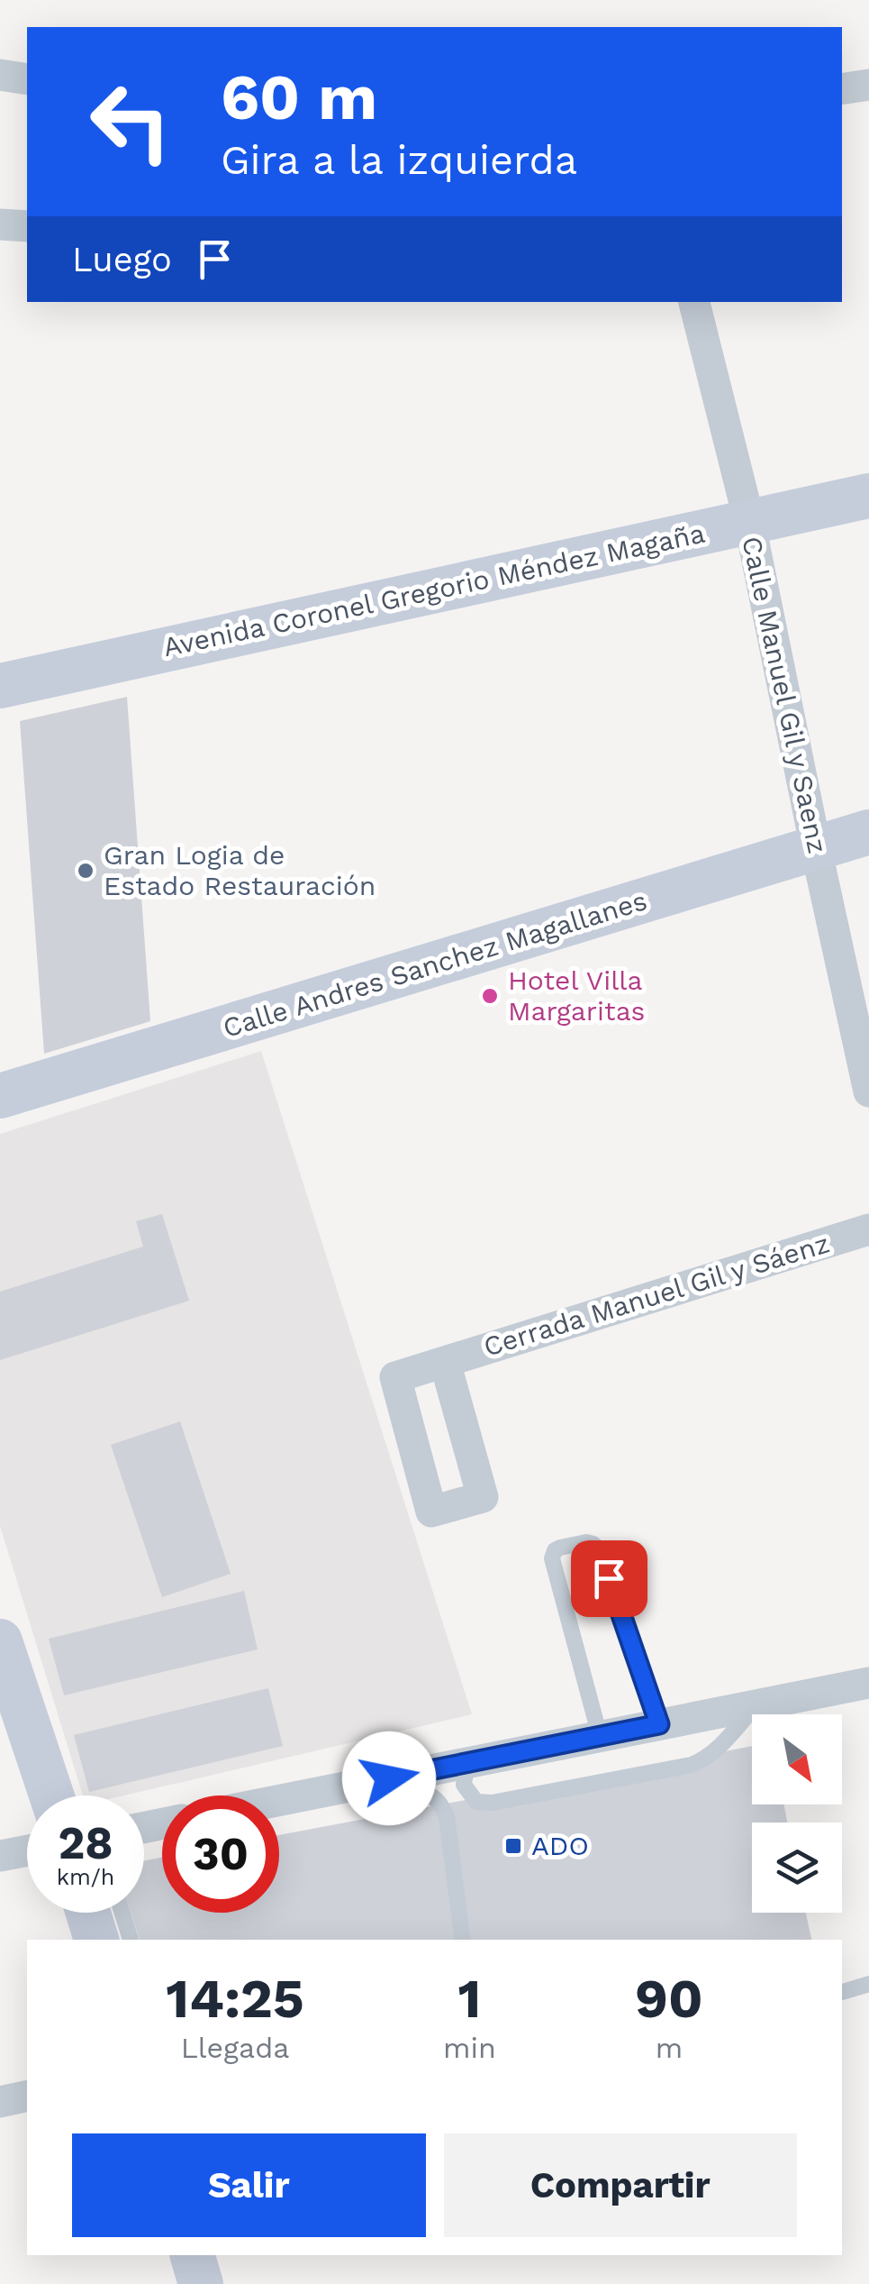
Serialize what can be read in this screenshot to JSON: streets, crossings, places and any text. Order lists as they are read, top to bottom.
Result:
{
  "streets": {
    "main road": ["Avenida Coronel Gregorio Méndez Magaña", "Calle Andres Sanchez Magallanes"],
    "street": ["Calle Manuel Gil y Saenz", "Cerrada Manuel Gil y Sáenz"]
  },
  "crossings": [
    ["Avenida Coronel Gregorio Méndez Magaña", "Calle Manuel Gil y Saenz"],
    ["Calle Manuel Gil y Saenz", "Calle Andres Sanchez Magallanes"]
  ],
  "places": {
    "other": ["Gran Logia de Estado Restauración", "Hotel Villa Margaritas"],
    "transit": ["ADO"]
  },
  "north": "bottom right",
  "page": {
    "turn": ["60 m", "Gira a la izquierda"],
    "then": "Luego",
    "speed": "28 km/h",
    "limit": "30",
    "eta": [
      "14:25",
      "Llegada",
      "1",
      "min",
      "90",
      "m"
    ],
    "buttons": ["Salir", "Compartir"]
  }
}
